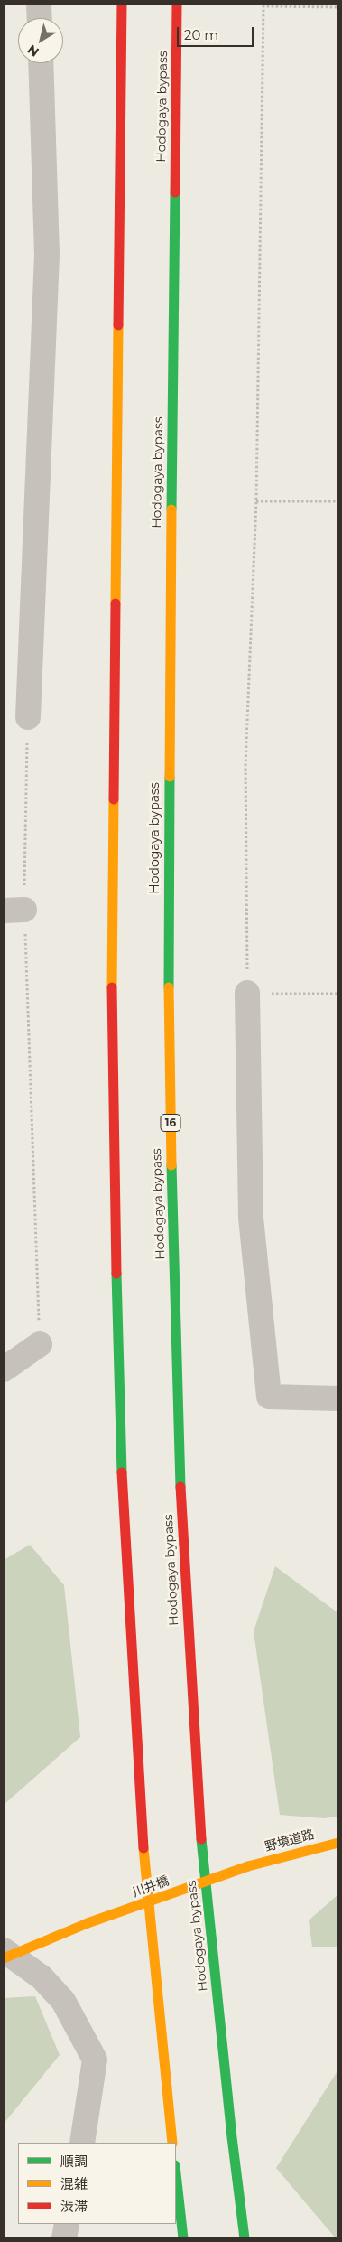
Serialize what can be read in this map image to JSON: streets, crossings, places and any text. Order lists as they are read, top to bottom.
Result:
{
  "streets": {
    "main road": [
      "Hodogaya bypass",
      "16",
      "野境道路",
      "川井橋"
    ]
  },
  "crossings": [
    ["野境道路", "川井橋"]
  ],
  "legend": ["順調", "混雑", "渋滞"],
  "scale_bar": "20 m",
  "north": "bottom left"
}
